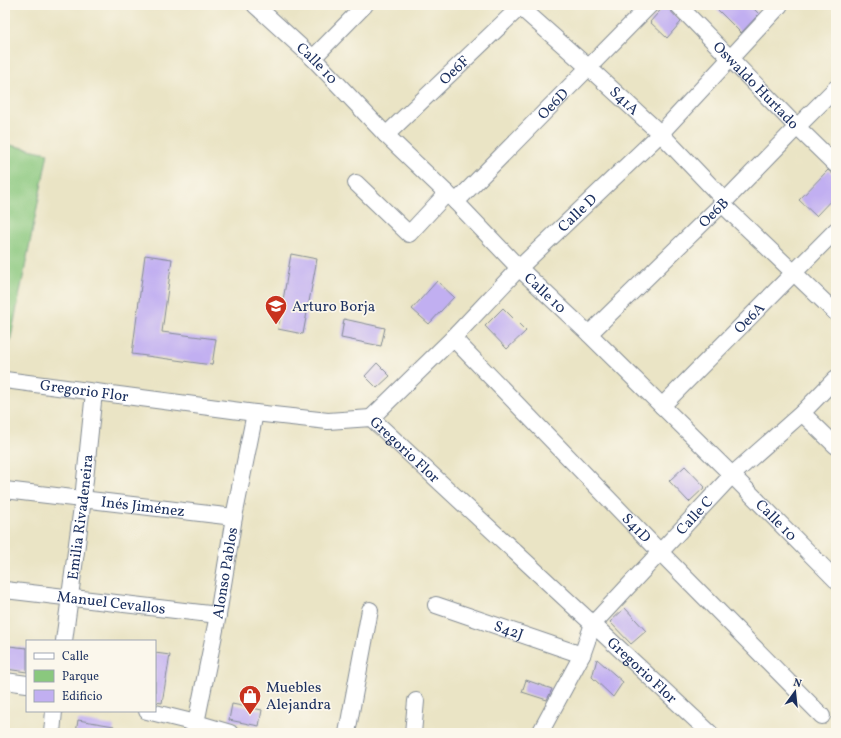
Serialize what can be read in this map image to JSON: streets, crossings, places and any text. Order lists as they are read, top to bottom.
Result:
{
  "streets": {
    "street": [
      "Calle 10",
      "Oe6F",
      "Oswaldo Hurtado",
      "S41A",
      "Oe6D",
      "Calle D",
      "Oe6B",
      "Oe6A",
      "Gregorio Flor",
      "Inés Jiménez",
      "Calle C",
      "Emilia Rivadeneira",
      "S41D",
      "Alonso Pablos",
      "Manuel Cevallos",
      "S42J"
    ]
  },
  "crossings": [
    ["Calle 10", "Oe6F"],
    ["Calle 10", "Oe6D"],
    ["Calle 10", "Calle D"],
    ["Calle 10", "Oe6B"],
    ["Calle 10", "Oe6A"],
    ["Calle 10", "Calle C"],
    ["Oe6F", "S41A"],
    ["Oswaldo Hurtado", "Calle D"],
    ["Oswaldo Hurtado", "Oe6B"],
    ["S41A", "Oe6D"],
    ["S41A", "Calle D"],
    ["S41A", "Oe6B"],
    ["S41A", "Oe6A"],
    ["Calle D", "Gregorio Flor"],
    ["Calle D", "S41D"],
    ["Gregorio Flor", "Calle C"],
    ["Gregorio Flor", "Emilia Rivadeneira"],
    ["Gregorio Flor", "Alonso Pablos"],
    ["Inés Jiménez", "Emilia Rivadeneira"],
    ["Inés Jiménez", "Alonso Pablos"],
    ["Calle C", "S41D"],
    ["Calle C", "S42J"],
    ["Emilia Rivadeneira", "Manuel Cevallos"],
    ["Alonso Pablos", "Manuel Cevallos"]
  ],
  "places": {
    "school or university": ["Arturo Borja"],
    "shop": ["Muebles Alejandra"]
  },
  "legend": ["Calle", "Parque", "Edificio"],
  "north": "top"
}
